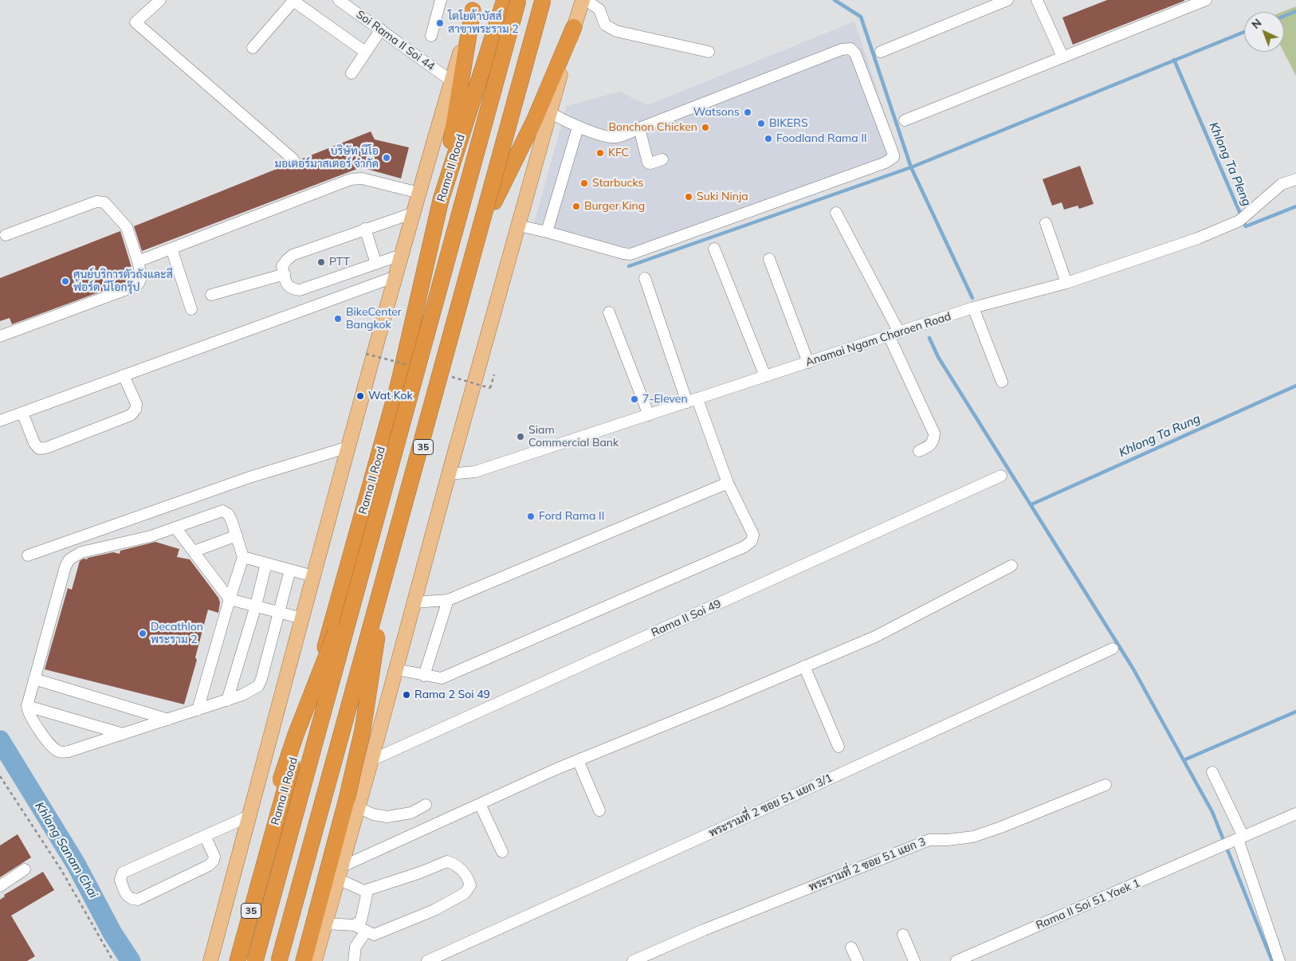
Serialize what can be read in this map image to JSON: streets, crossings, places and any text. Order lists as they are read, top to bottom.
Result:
{
  "streets": {
    "highway": ["Rama II Road", "35"],
    "street": [
      "Soi Rama II Soi 44",
      "Anamai Ngam Charoen Road",
      "Rama II Soi 49",
      "พระรามที่ 2 ซอย 51 แยก 3/1",
      "พระรามที่ 2 ซอย 51 แยก 3",
      "Rama II Soi 51 Yaek 1"
    ]
  },
  "crossings": [
    ["Soi Rama II Soi 44", "35"]
  ],
  "water": ["Khlong Ta Pleng", "Khlong Ta Rung", "Khlong Sanam Chai"],
  "places": [
    "โตโยต้าบัสส์ สาขาพระราม 2",
    "Watsons",
    "BIKERS",
    "Bonchon Chicken",
    "Foodland Rama II",
    "KFC",
    "บริษัท นีโอ มอเตอร์มาสเตอร์ จำกัด",
    "Starbucks",
    "Suki Ninja",
    "Burger King",
    "PTT",
    "ศูนย์บริการตัวถังและสี ฟอร์ด นีโอกรุ๊ป",
    "BikeCenter Bangkok",
    "Wat Kok",
    "7-Eleven",
    "Siam Commercial Bank",
    "Ford Rama II",
    "Decathlon พระราม 2",
    "Rama 2 Soi 49"
  ],
  "north": "top left"
}
